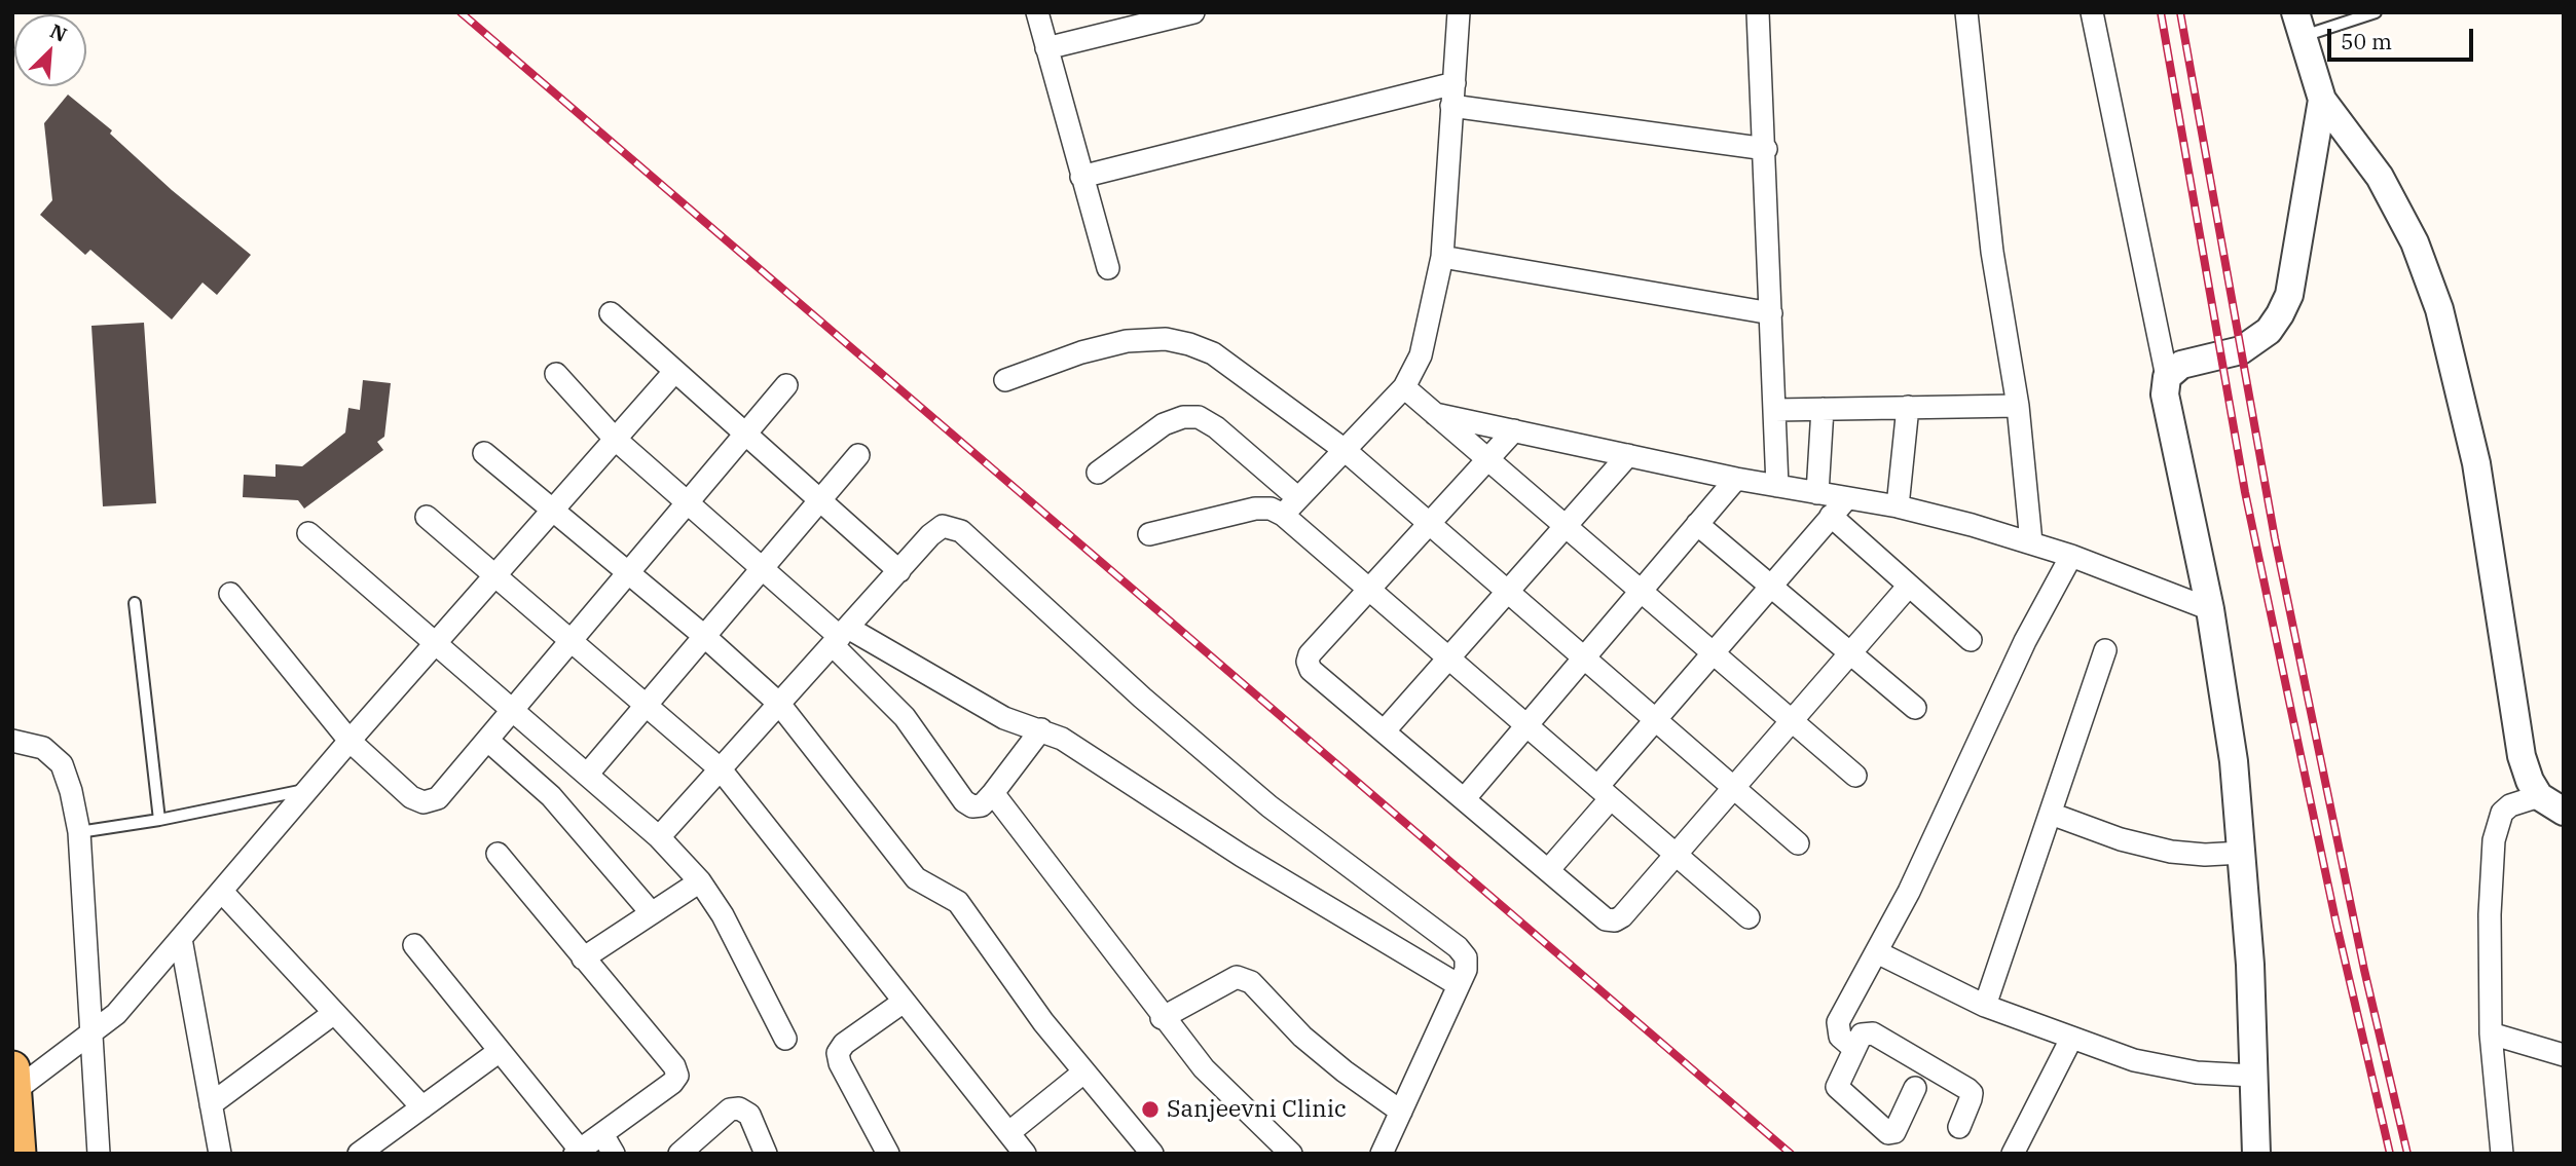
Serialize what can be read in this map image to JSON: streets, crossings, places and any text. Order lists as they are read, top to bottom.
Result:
{
  "places": ["Sanjeevni Clinic"],
  "scale_bar": "50 m",
  "north": "top right"
}
